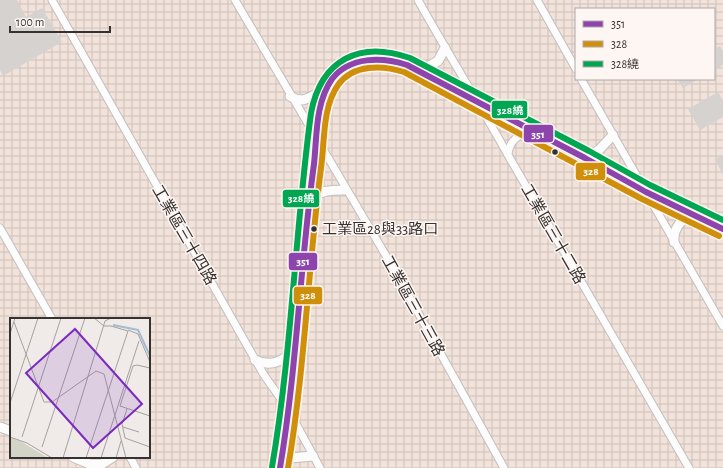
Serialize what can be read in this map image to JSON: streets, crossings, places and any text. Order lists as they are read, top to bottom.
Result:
{
  "streets": {
    "street": ["工業區三十二路", "工業區三十四路", "工業區三十三路"]
  },
  "places": ["工業區28與33路口"],
  "lines": ["transit line 328繞", "transit line 351", "transit line 328"],
  "legend": ["351", "328", "328繞"],
  "scale_bar": "100 m"
}
